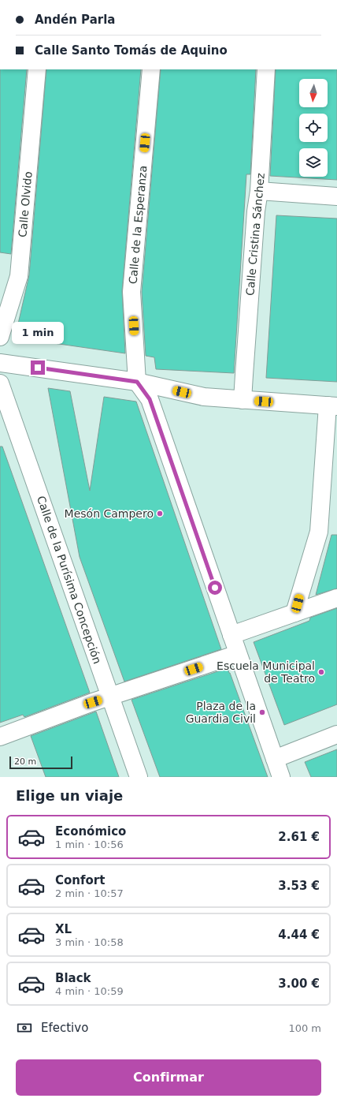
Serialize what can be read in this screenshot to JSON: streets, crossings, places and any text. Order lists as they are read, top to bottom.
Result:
{
  "streets": {
    "street": [
      "Calle Olvido",
      "Calle de la Esperanza",
      "Calle Cristina Sánchez",
      "Calle de la Purísima Concepción"
    ]
  },
  "places": ["Mesón Campero", "Escuela Municipal de Teatro", "Plaza de la Guardia Civil"],
  "scale_bar": "20 m",
  "north": "bottom",
  "page": {
    "banner": ["Andén Parla", "Calle Santo Tomás de Aquino"],
    "bubble": "1 min",
    "scale": "20 m",
    "heading": "Elige un viaje",
    "list": [
      {
        "name": "Económico",
        "note": "1 min · 10:56",
        "value": "2.61 €"
      },
      {
        "name": "Confort",
        "note": "2 min · 10:57",
        "value": "3.53 €"
      },
      {
        "name": "XL",
        "note": "3 min · 10:58",
        "value": "4.44 €"
      },
      {
        "name": "Black",
        "note": "4 min · 10:59",
        "value": "3.00 €"
      }
    ],
    "pay": ["Efectivo", "100 m"],
    "buttons": "Confirmar"
  }
}
